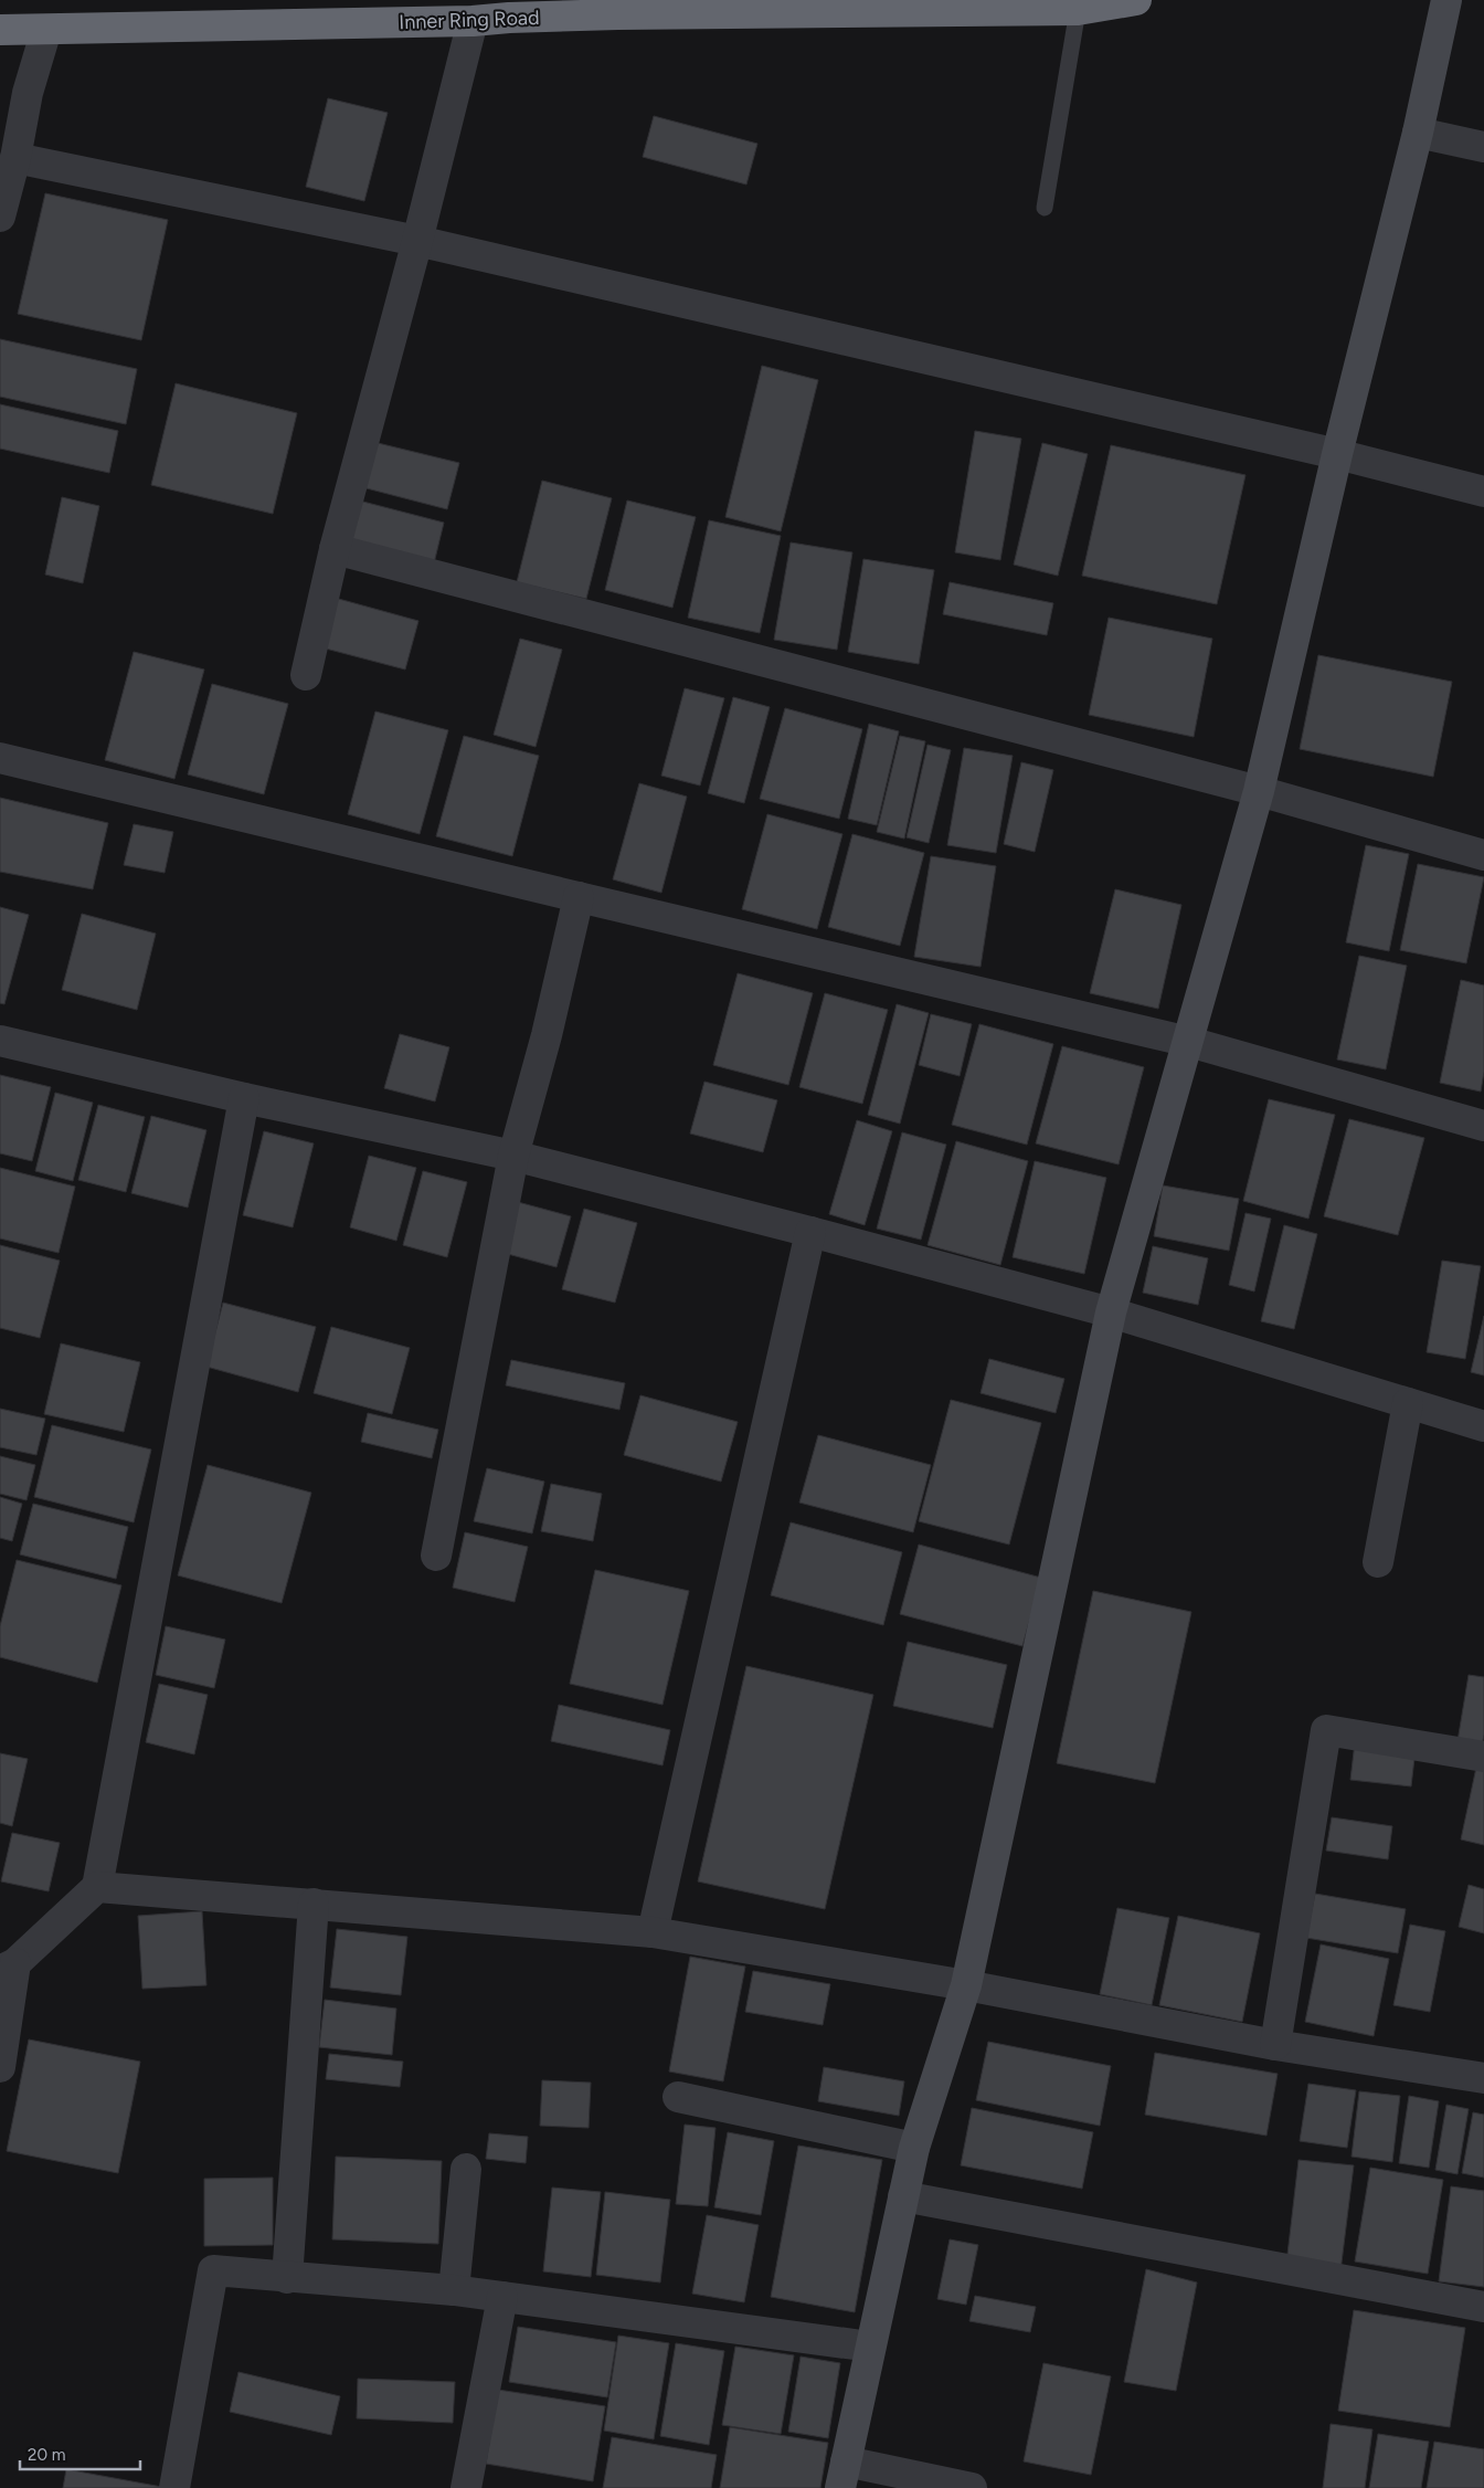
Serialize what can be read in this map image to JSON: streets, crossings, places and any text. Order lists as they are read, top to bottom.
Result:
{
  "streets": {
    "highway": ["Inner Ring Road"]
  },
  "scale_bar": "20 m"
}
